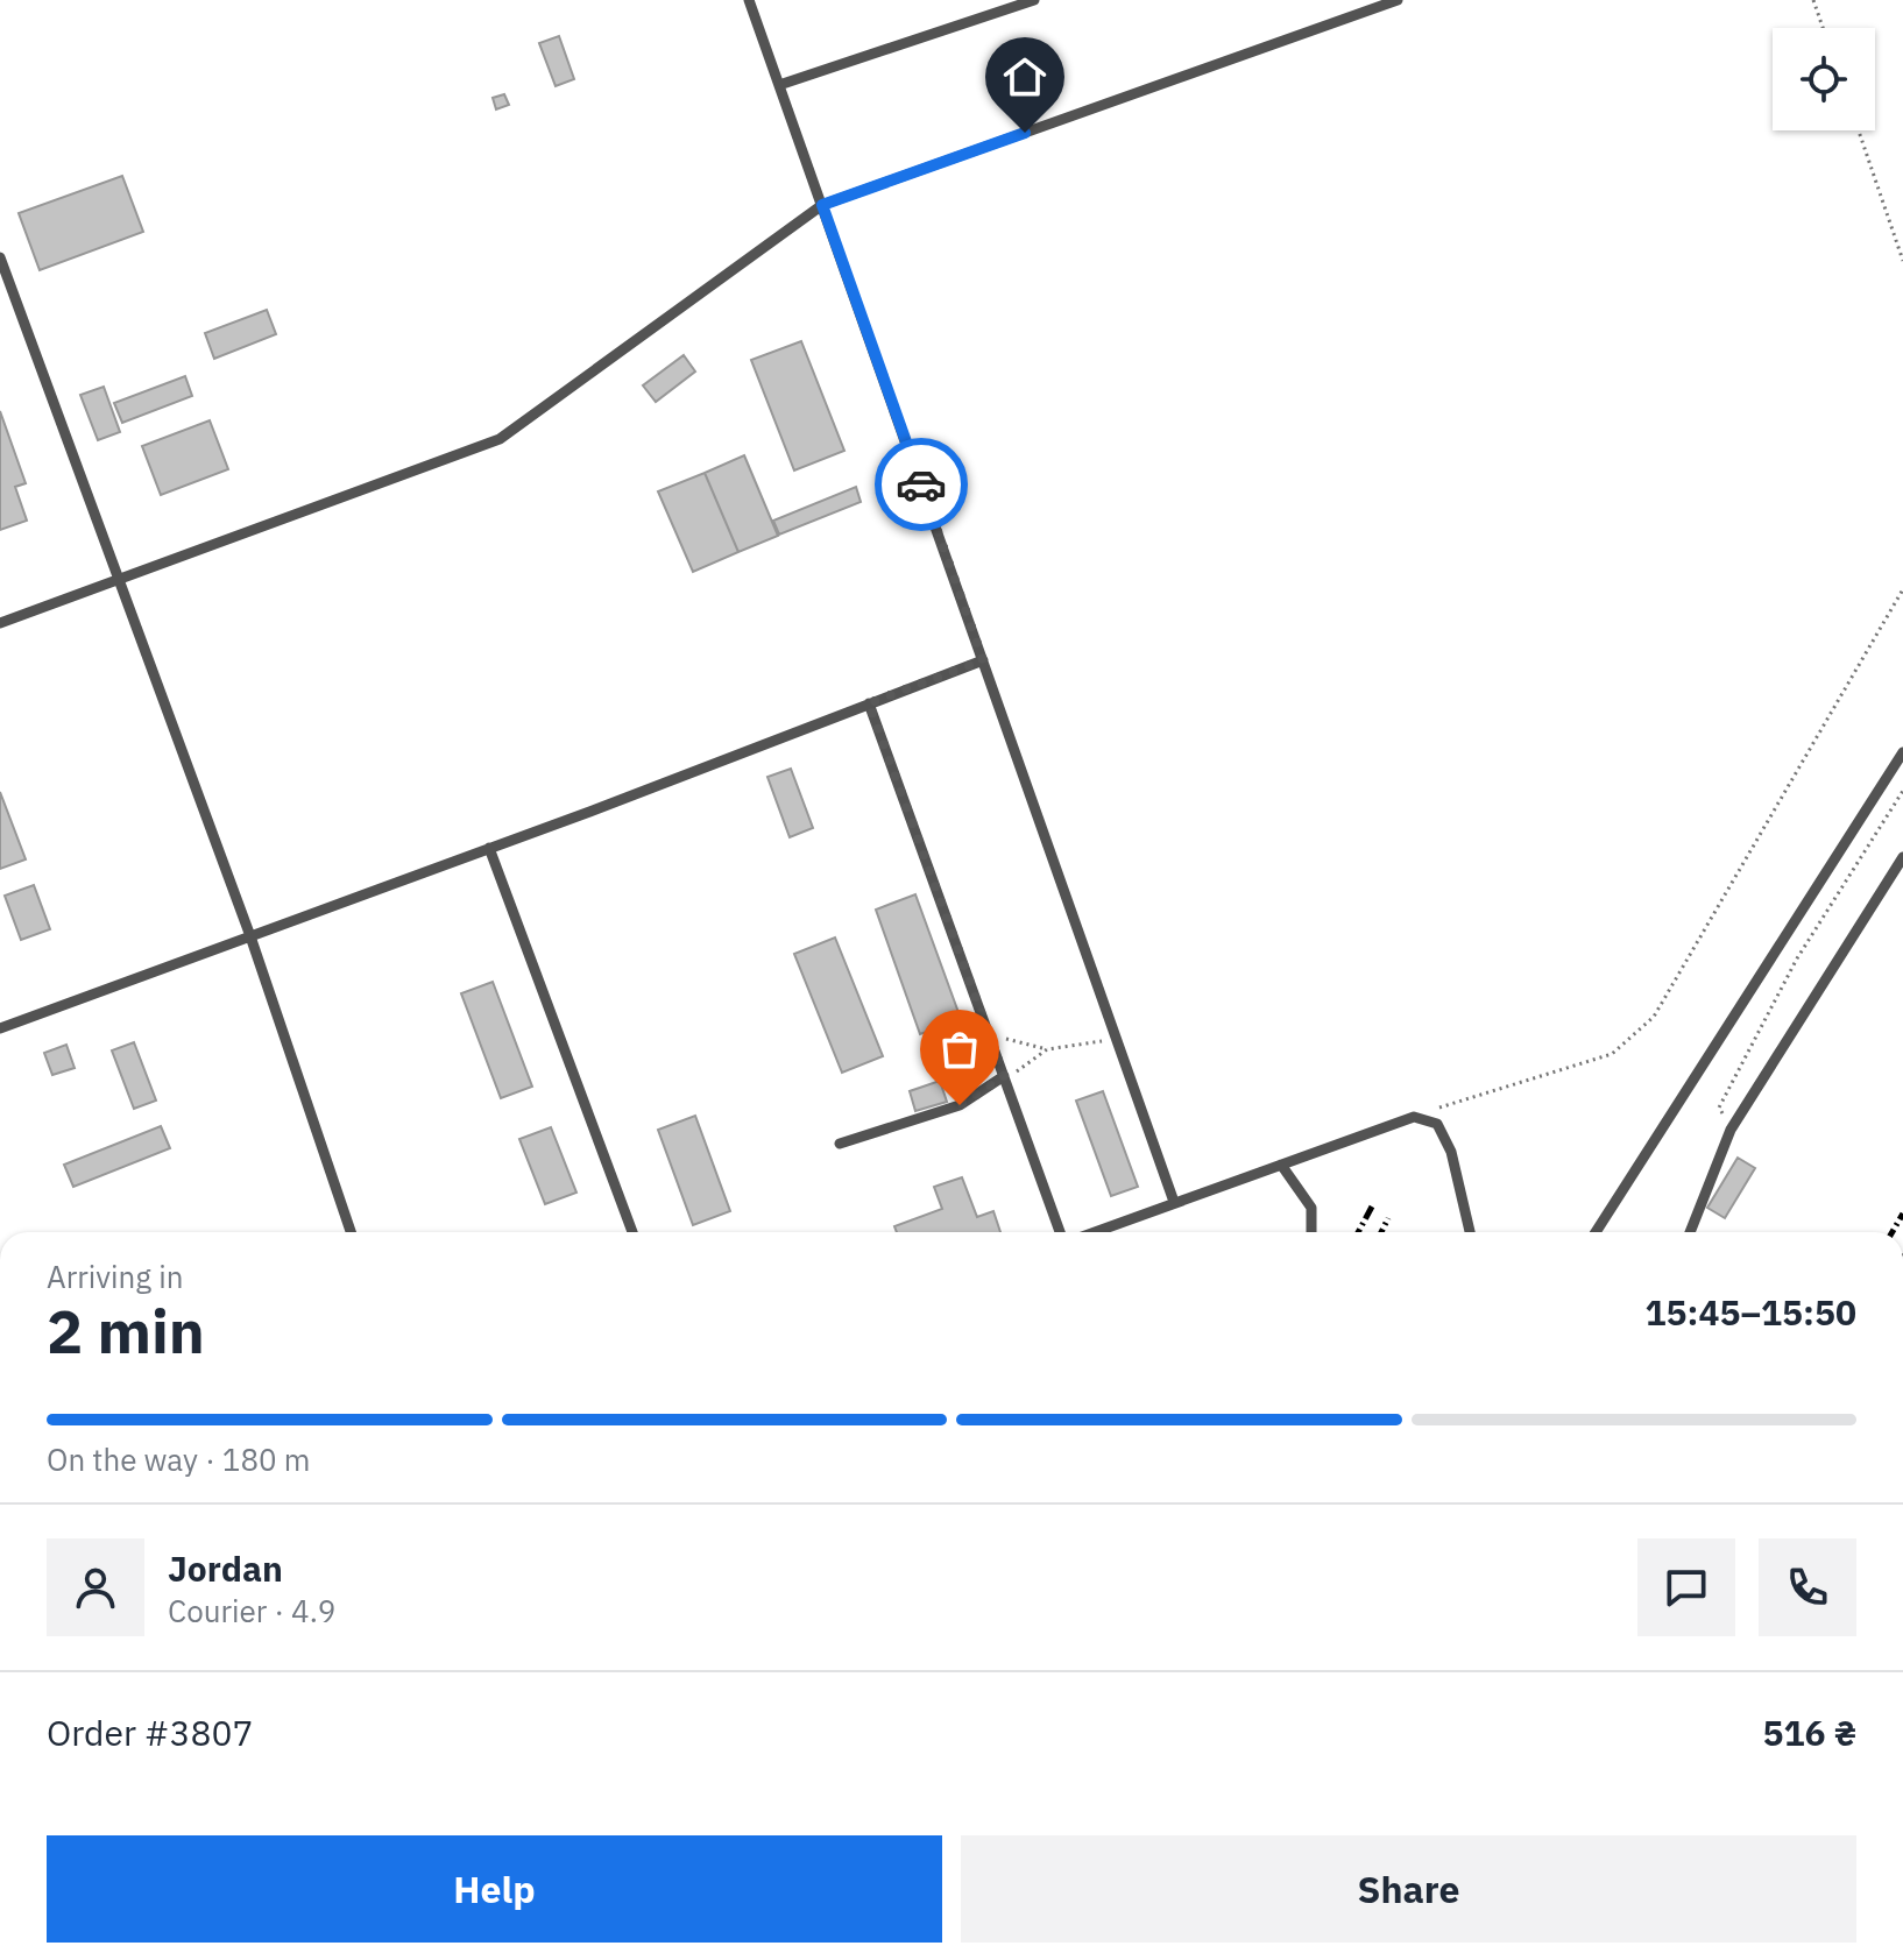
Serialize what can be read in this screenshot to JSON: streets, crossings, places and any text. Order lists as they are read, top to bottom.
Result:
{
  "page": {
    "heading": ["2 min", "Arriving in", "15:45–15:50"],
    "panel": [
      "Jordan",
      "Courier · 4.9",
      "Order #3807",
      "516 ₴"
    ],
    "bar": "On the way · 180 m",
    "buttons": ["Help", "Share"]
  }
}
